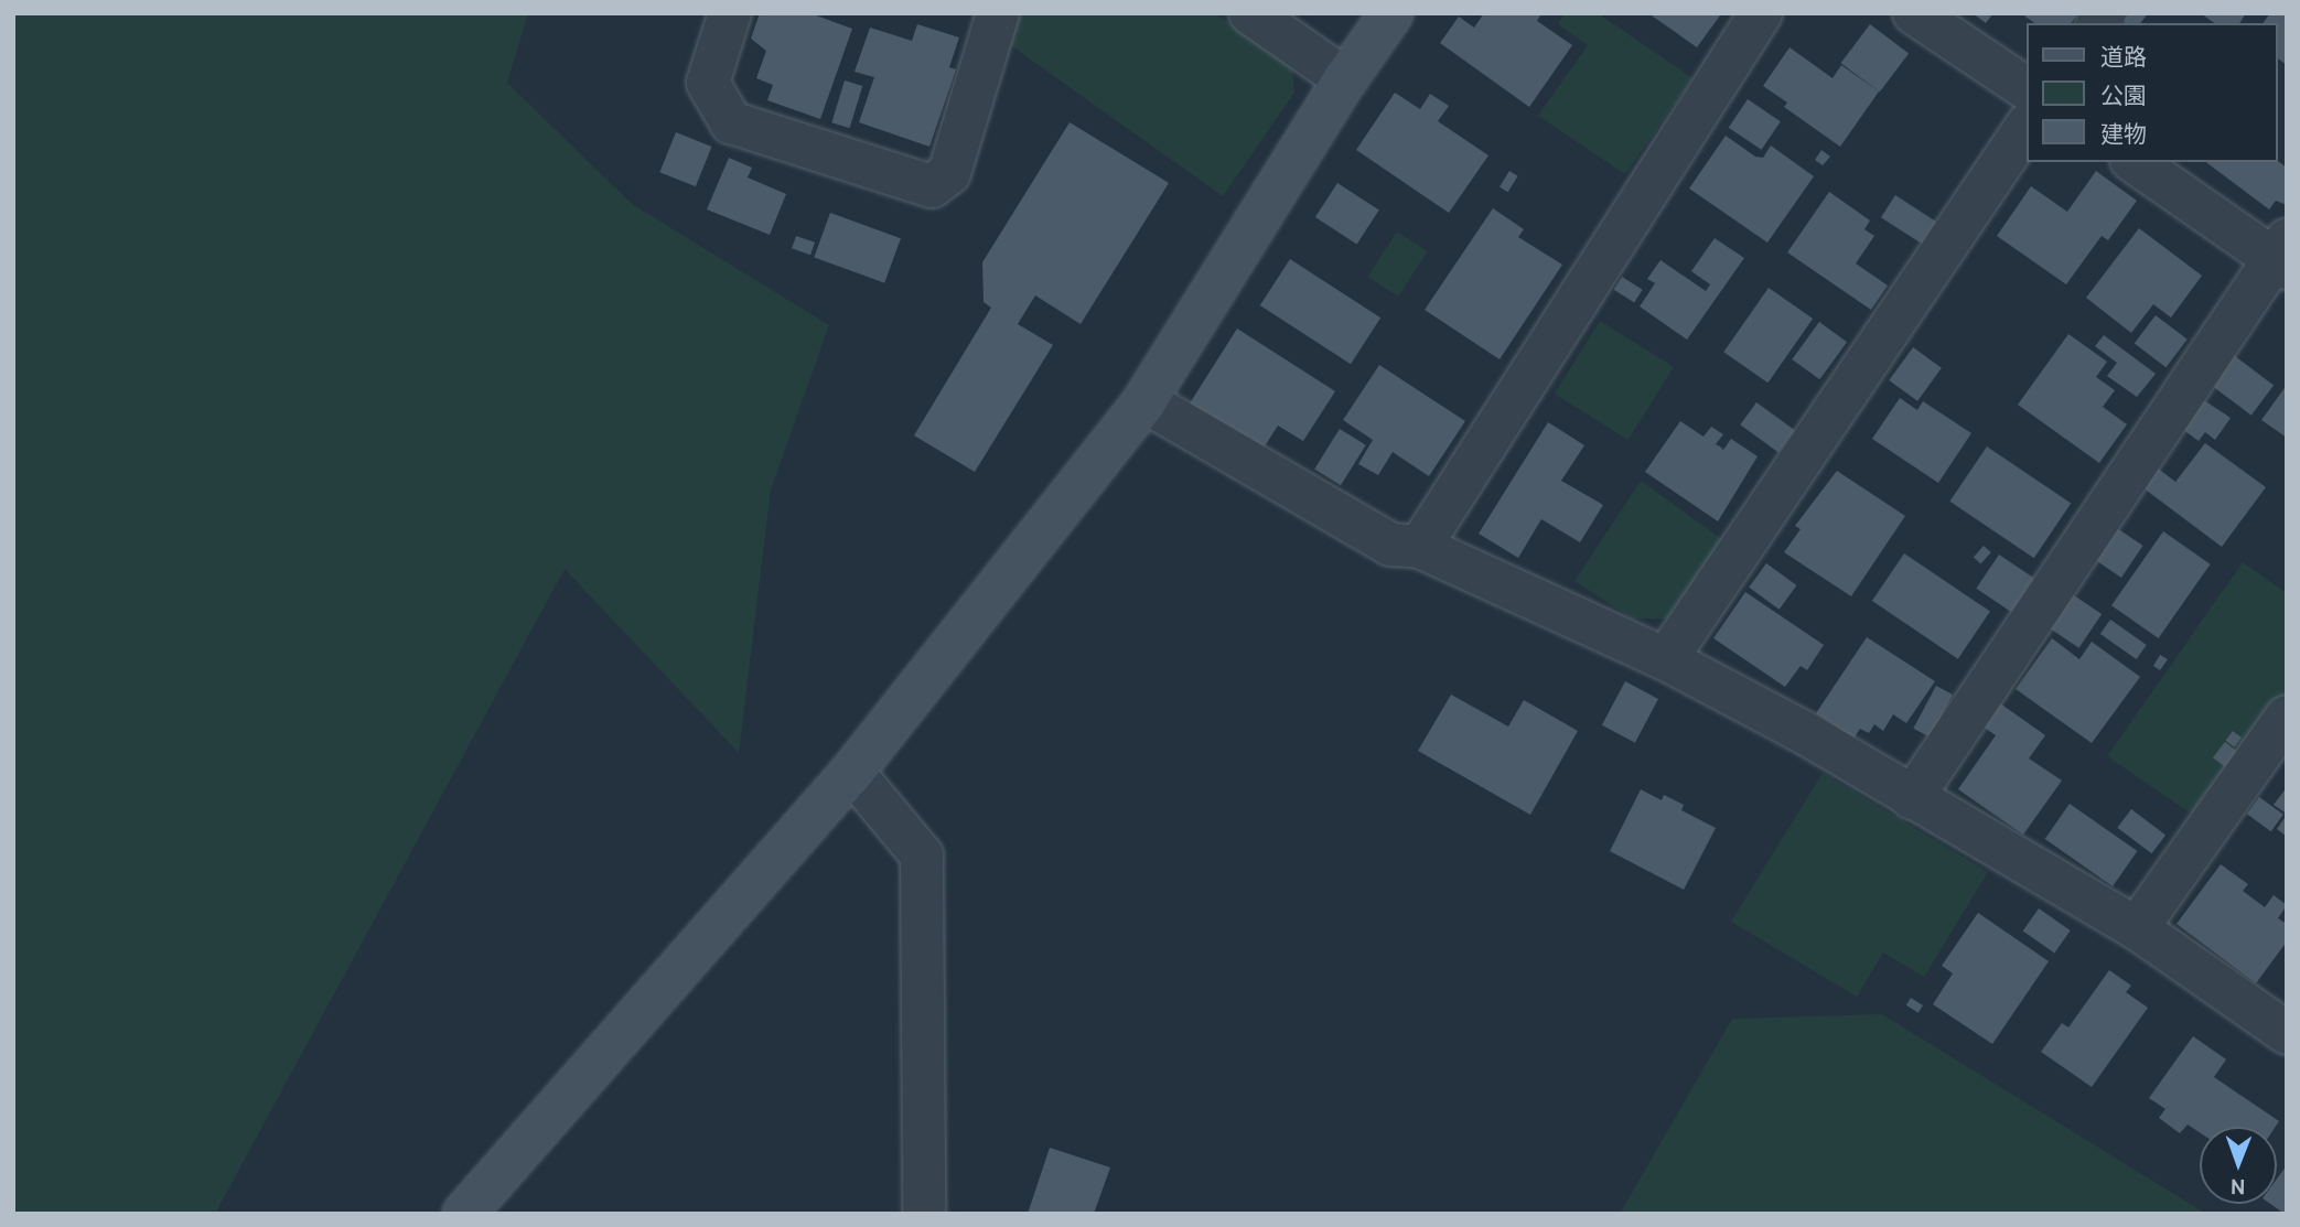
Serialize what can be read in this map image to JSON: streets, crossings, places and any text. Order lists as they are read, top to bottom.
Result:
{
  "legend": ["道路", "公園", "建物"],
  "north": "bottom"
}
